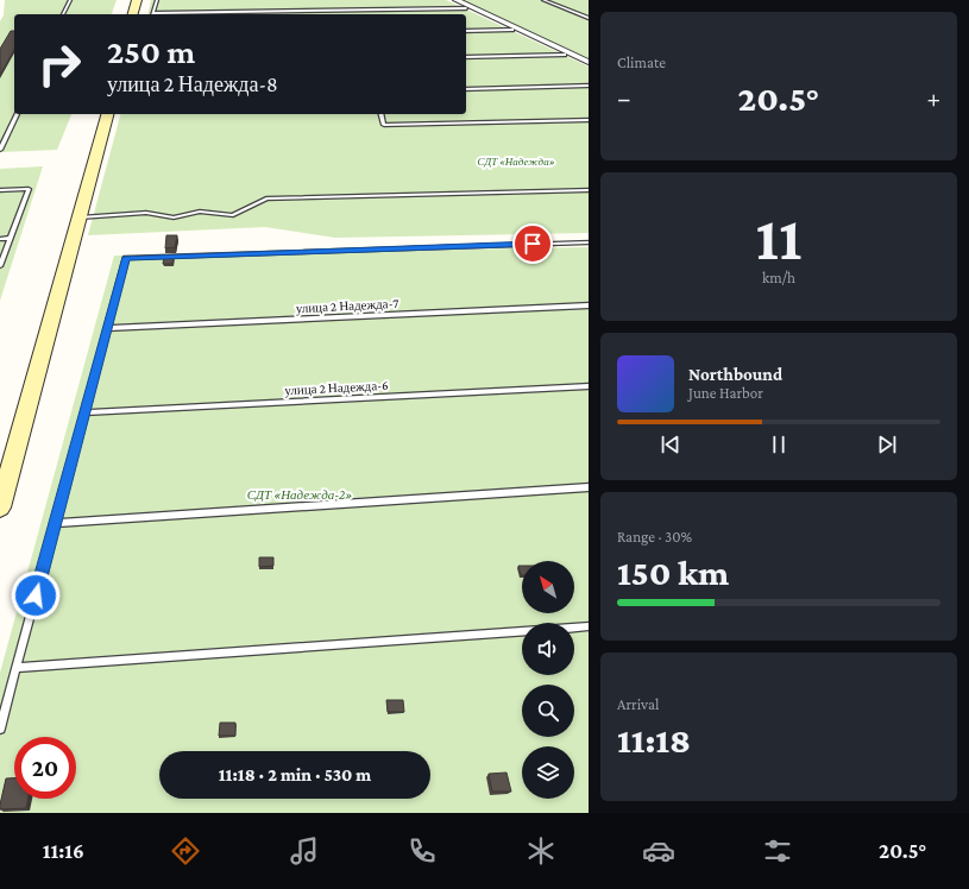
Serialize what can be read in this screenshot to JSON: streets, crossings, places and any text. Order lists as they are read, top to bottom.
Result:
{
  "streets": {
    "lane": ["улица 2 Надежда-7", "улица 2 Надежда-6"]
  },
  "parks": ["СДТ «Надежда»", "СДТ «Надежда-2»"],
  "north": "top left",
  "page": {
    "tile": [
      "Climate",
      ["11", "km/h"],
      ["Range · 30%", "150 km"],
      ["Arrival", "11:18"]
    ],
    "turn": ["250 m", "улица 2 Надежда-8"],
    "heat": ["−", "20.5°", "+"],
    "song": ["Northbound", "June Harbor"],
    "limit": "20",
    "trip": "11:18 · 2 min · 530 m",
    "tabs": ["11:16", "20.5°"]
  }
}
